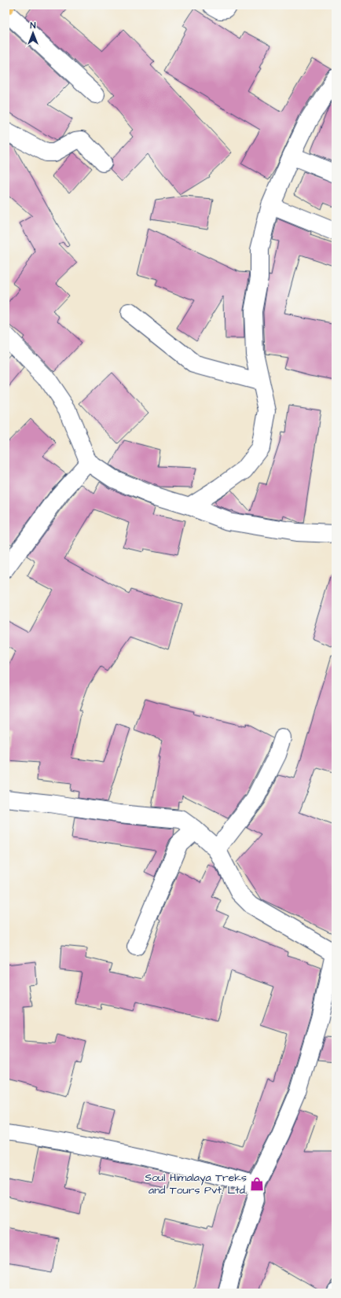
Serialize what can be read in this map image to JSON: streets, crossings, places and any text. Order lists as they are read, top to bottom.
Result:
{
  "places": {
    "shop": ["Soul Himalaya Treks and Tours Pvt. Ltd."]
  },
  "north": "top"
}
